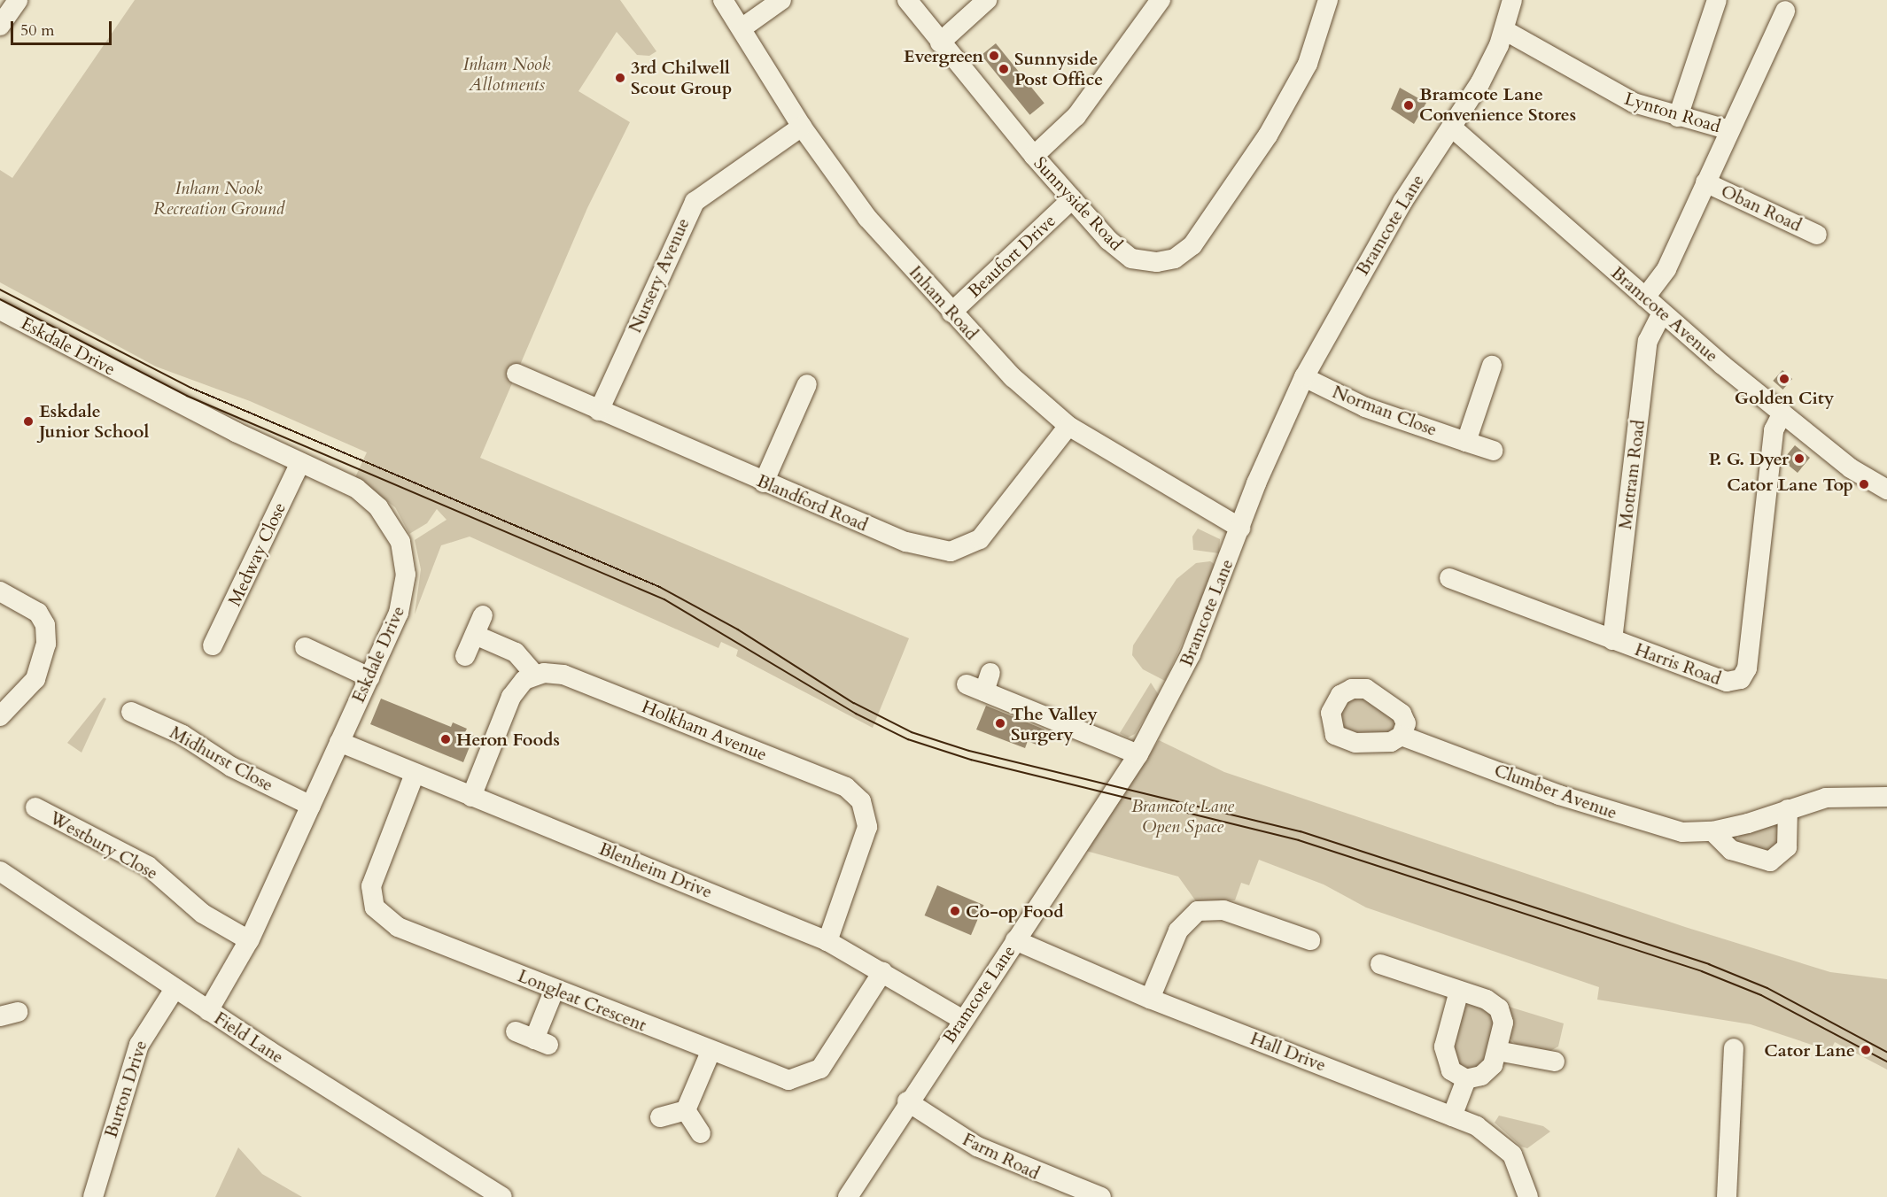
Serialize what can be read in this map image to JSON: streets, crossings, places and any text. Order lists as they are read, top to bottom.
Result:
{
  "streets": {
    "street": [
      "Lynton Road",
      "Sunnyside Road",
      "Oban Road",
      "Bramcote Lane",
      "Beaufort Drive",
      "Nursery Avenue",
      "Inham Road",
      "Bramcote Avenue",
      "Eskdale Drive",
      "Norman Close",
      "Mottram Road",
      "Blandford Road",
      "Medway Close",
      "Harris Road",
      "Holkham Avenue",
      "Midhurst Close",
      "Clumber Avenue",
      "Westbury Close",
      "Blenheim Drive",
      "Longleat Crescent",
      "Field Lane",
      "Hall Drive",
      "Burton Drive",
      "Farm Road"
    ]
  },
  "crossings": [
    ["Lynton Road", "Bramcote Lane"],
    ["Sunnyside Road", "Beaufort Drive"],
    ["Bramcote Lane", "Inham Road"],
    ["Bramcote Lane", "Bramcote Avenue"],
    ["Bramcote Lane", "Norman Close"],
    ["Bramcote Lane", "Blenheim Drive"],
    ["Bramcote Lane", "Hall Drive"],
    ["Bramcote Lane", "Farm Road"],
    ["Beaufort Drive", "Inham Road"],
    ["Nursery Avenue", "Inham Road"],
    ["Nursery Avenue", "Blandford Road"],
    ["Inham Road", "Blandford Road"],
    ["Bramcote Avenue", "Mottram Road"],
    ["Bramcote Avenue", "Harris Road"],
    ["Eskdale Drive", "Medway Close"],
    ["Eskdale Drive", "Midhurst Close"],
    ["Eskdale Drive", "Westbury Close"],
    ["Eskdale Drive", "Blenheim Drive"],
    ["Eskdale Drive", "Field Lane"],
    ["Mottram Road", "Harris Road"],
    ["Holkham Avenue", "Blenheim Drive"],
    ["Blenheim Drive", "Longleat Crescent"],
    ["Field Lane", "Burton Drive"]
  ],
  "parks": ["Inham Nook Allotments", "Inham Nook Recreation Ground", "Bramcote Lane Open Space"],
  "places": [
    "Evergreen",
    "Sunnyside Post Office",
    "3rd Chilwell Scout Group",
    "Bramcote Lane Convenience Stores",
    "Golden City",
    "Eskdale Junior School",
    "P. G. Dyer",
    "Cator Lane Top",
    "The Valley Surgery",
    "Heron Foods",
    "Co-op Food",
    "Cator Lane"
  ],
  "scale_bar": "50 m"
}
